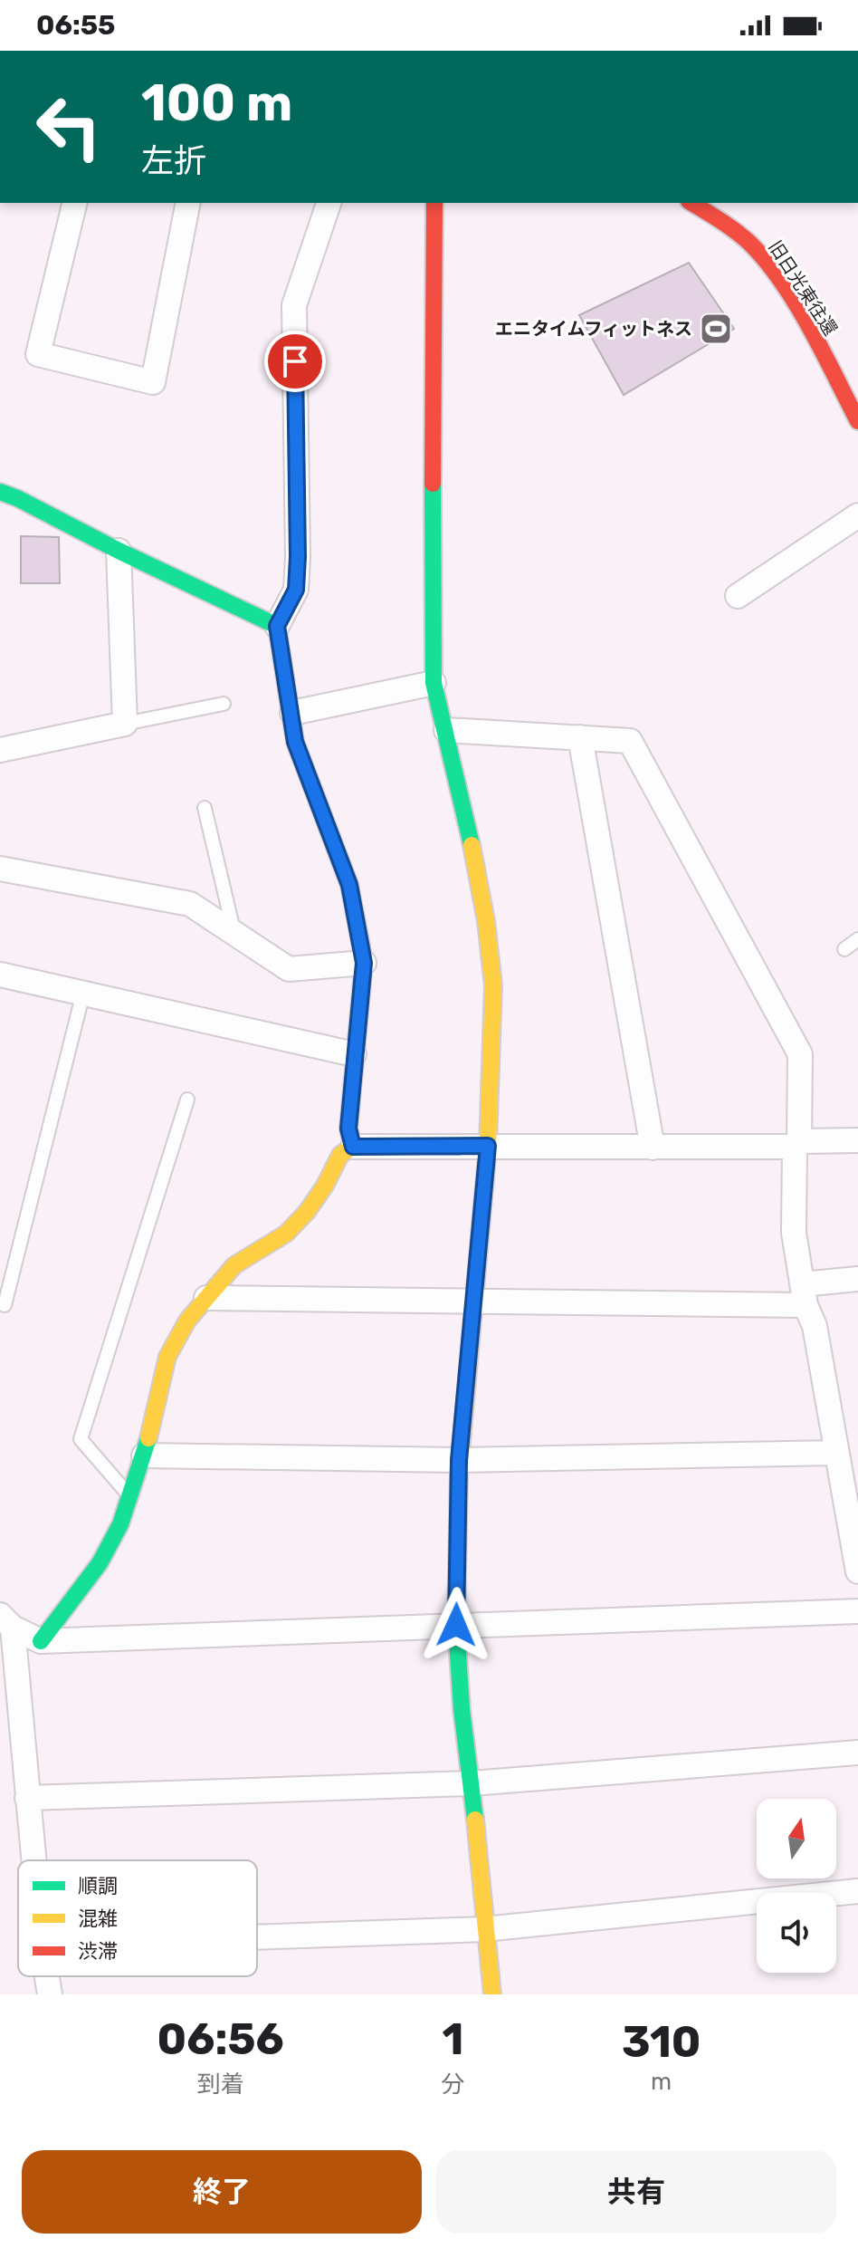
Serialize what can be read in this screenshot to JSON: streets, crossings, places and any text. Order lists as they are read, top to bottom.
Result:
{
  "streets": {
    "street": ["旧日光東往還"]
  },
  "places": {
    "sports": ["エニタイムフィットネス"]
  },
  "legend": ["順調", "混雑", "渋滞"],
  "north": "top",
  "page": {
    "status": "06:55",
    "turn": ["100 m", "左折"],
    "eta": [
      "06:56",
      "到着",
      "1",
      "分",
      "310",
      "m"
    ],
    "buttons": ["終了", "共有"]
  }
}
